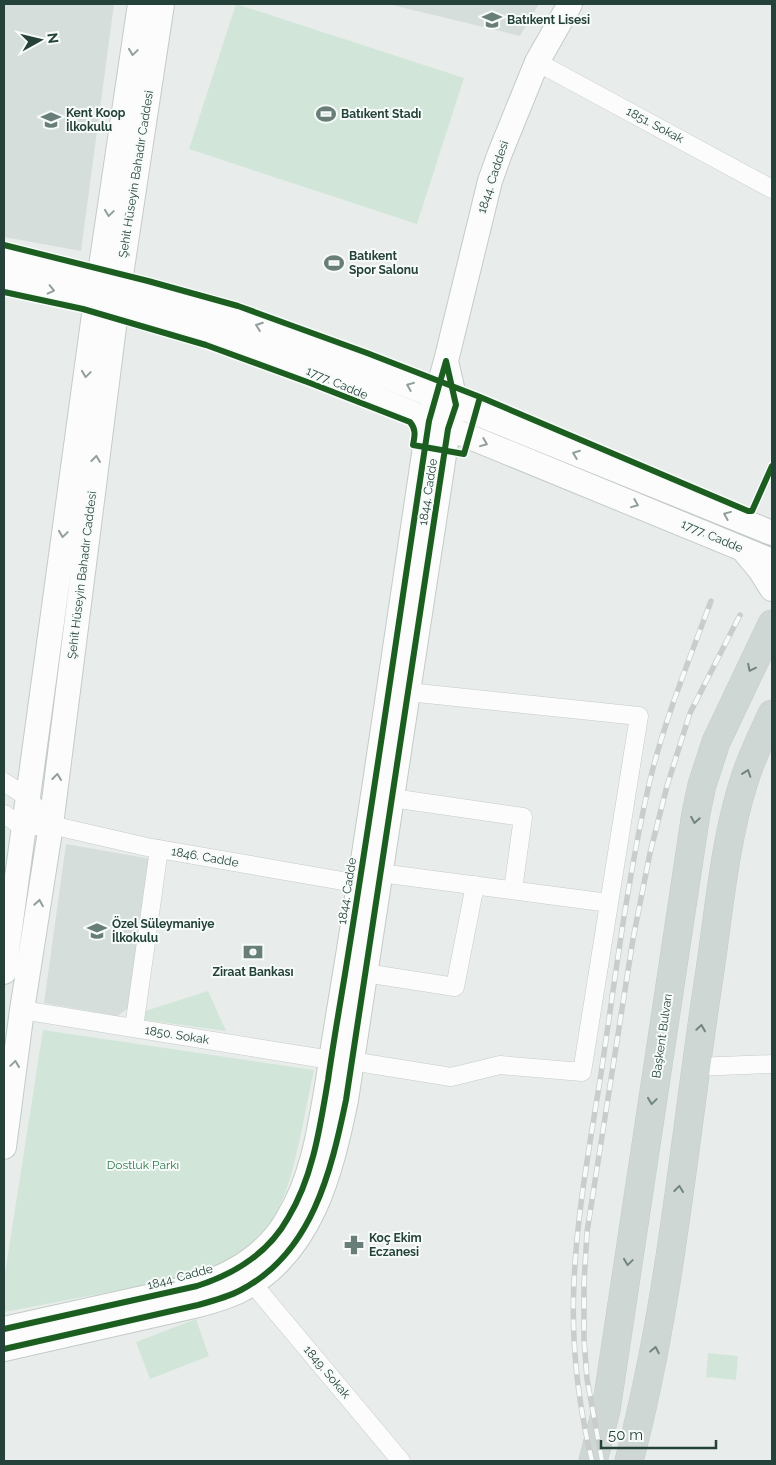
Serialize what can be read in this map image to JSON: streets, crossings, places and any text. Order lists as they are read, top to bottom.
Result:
{
  "streets": {
    "main road": ["Başkent Bulvarı"],
    "street": [
      "1851. Sokak",
      "Şehit Hüseyin Bahadır Caddesi",
      "1844. Caddesi",
      "1777. Cadde",
      "1844. Cadde",
      "1846. Cadde",
      "1850. Sokak",
      "1849. Sokak"
    ]
  },
  "crossings": [
    ["1851. Sokak", "1844. Caddesi"],
    ["Şehit Hüseyin Bahadır Caddesi", "1777. Cadde"],
    ["Şehit Hüseyin Bahadır Caddesi", "1846. Cadde"],
    ["Şehit Hüseyin Bahadır Caddesi", "1850. Sokak"],
    ["1844. Caddesi", "1777. Cadde"],
    ["1844. Caddesi", "1844. Cadde"],
    ["1777. Cadde", "1844. Cadde"],
    ["1844. Cadde", "1846. Cadde"],
    ["1844. Cadde", "1850. Sokak"],
    ["1844. Cadde", "1849. Sokak"],
    ["1846. Cadde", "1850. Sokak"]
  ],
  "parks": ["Dostluk Parkı"],
  "places": {
    "school or university": ["Batıkent Lisesi", "Kent Koop İlkokulu", "Özel Süleymaniye İlkokulu"],
    "sports": ["Batıkent Stadı", "Batıkent Spor Salonu"],
    "bank": ["Ziraat Bankası"],
    "pharmacy": ["Koç Ekim Eczanesi"]
  },
  "scale_bar": "50 m",
  "north": "right"
}
